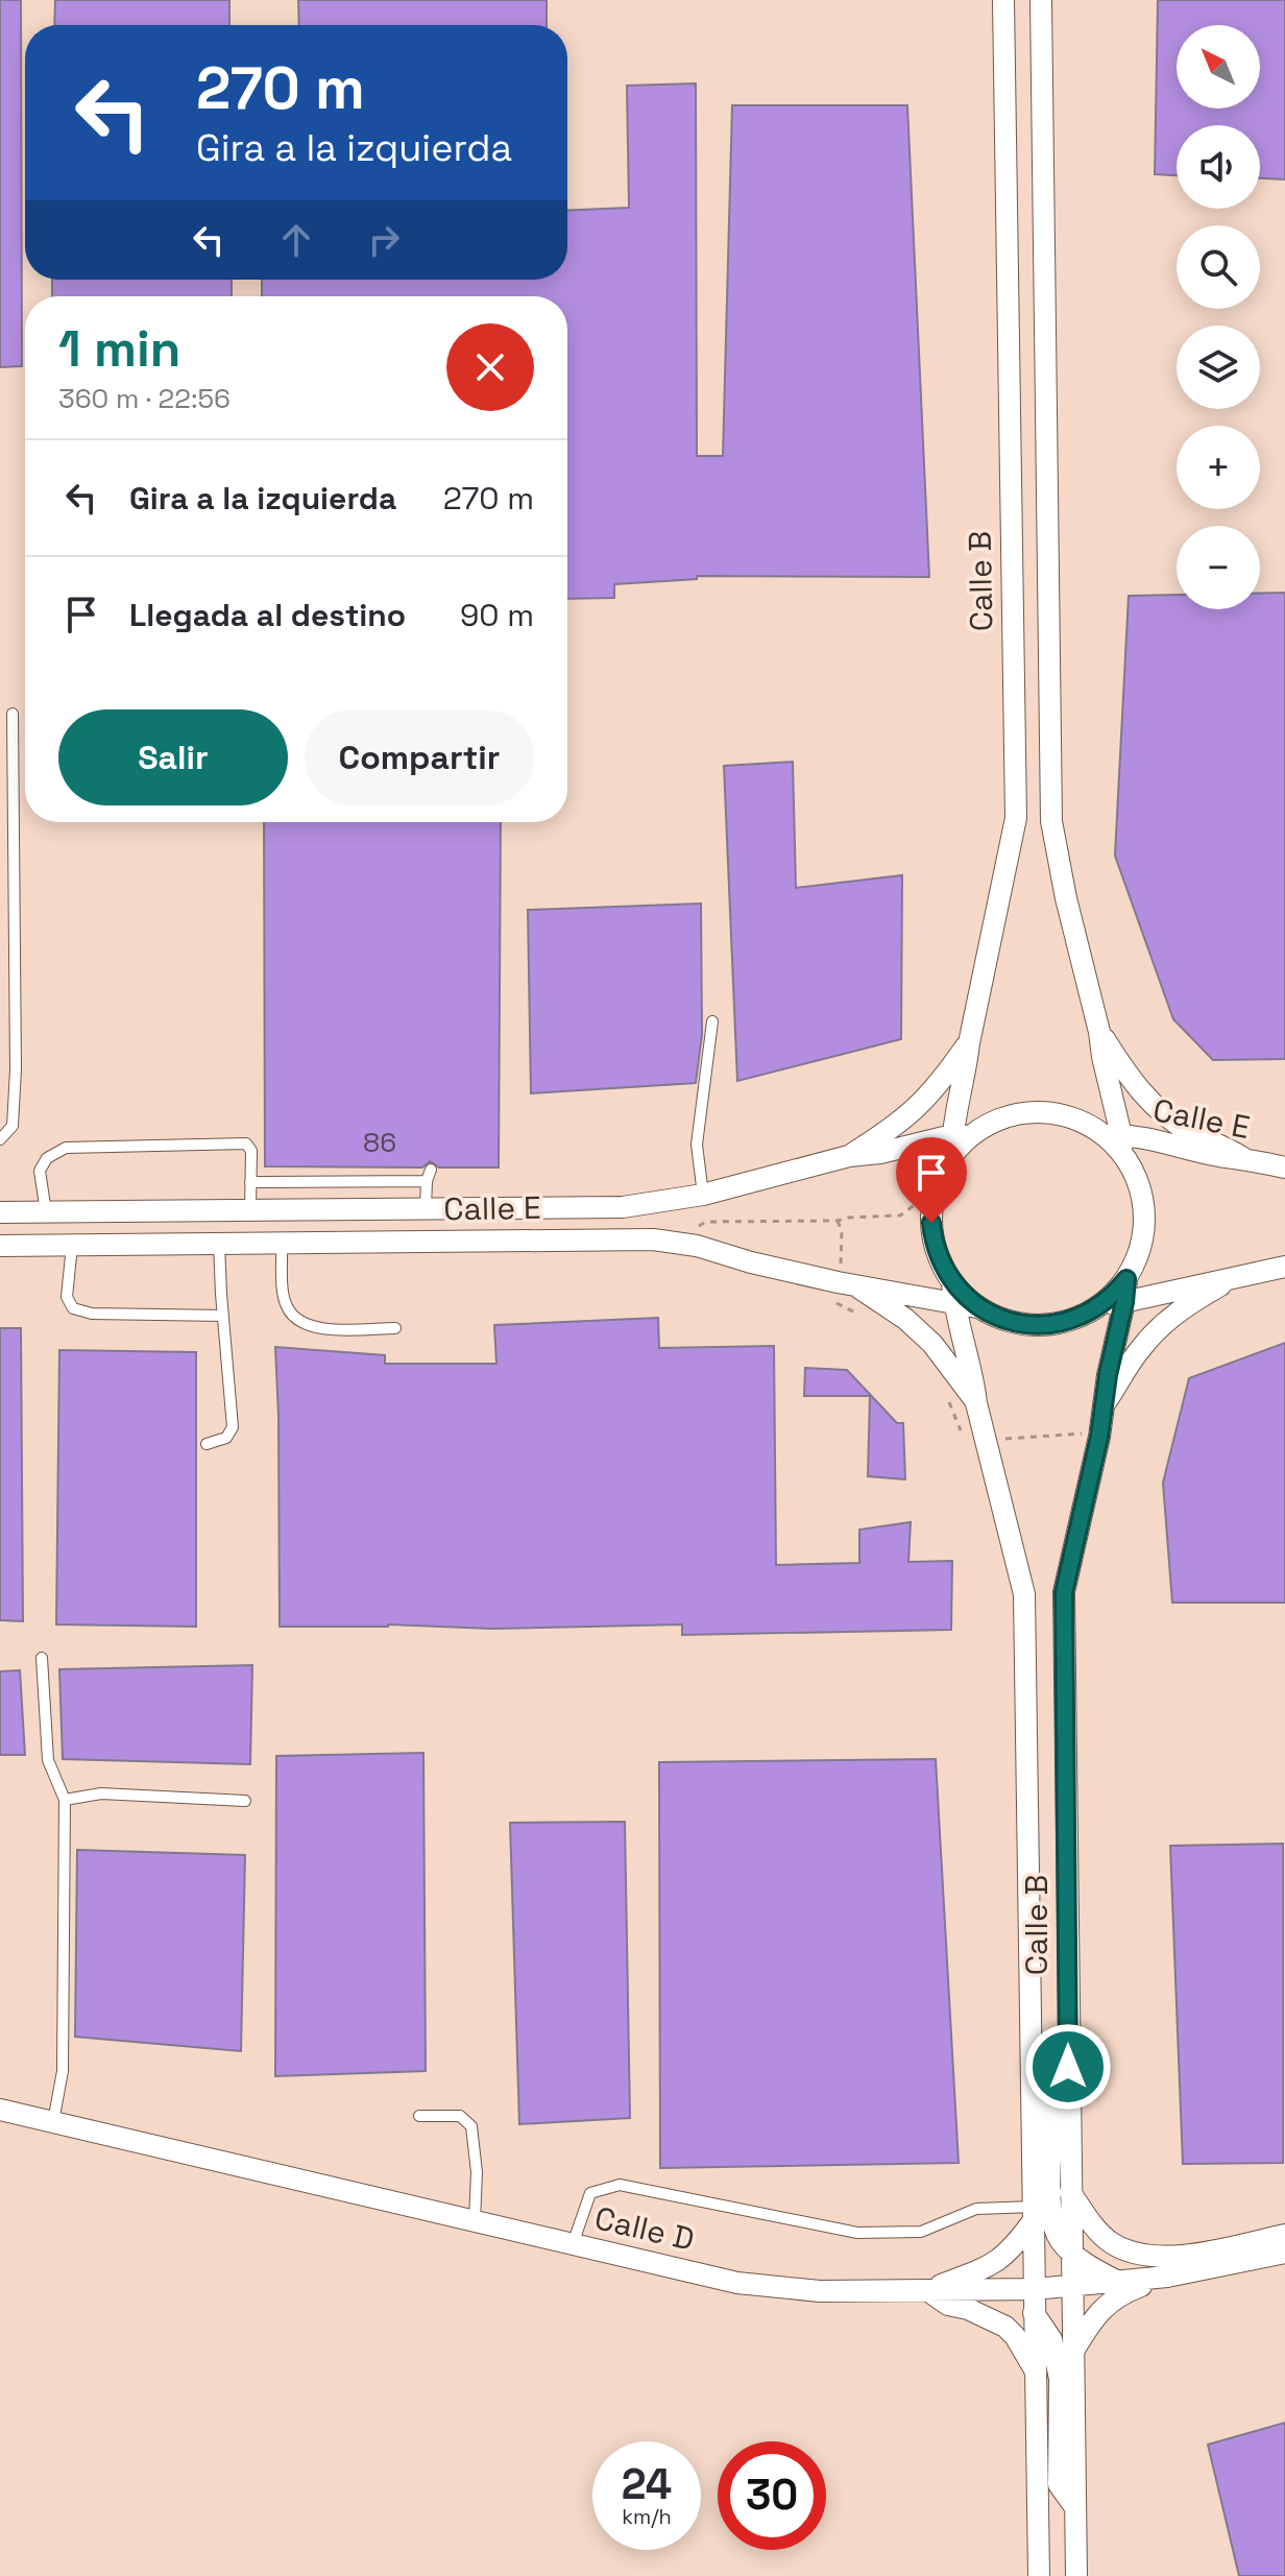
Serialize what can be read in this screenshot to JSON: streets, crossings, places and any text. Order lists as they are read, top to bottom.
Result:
{
  "streets": {
    "street": ["Calle B", "Calle E", "Calle D"]
  },
  "crossings": [
    ["Calle B", "Calle E"],
    ["Calle B", "Calle D"]
  ],
  "house_numbers": ["86"],
  "north": "top left",
  "page": {
    "map_buttons": ["+", "−"],
    "turn": ["270 m", "Gira a la izquierda"],
    "heading": ["1 min", "360 m · 22:56"],
    "list": [
      {
        "name": "Gira a la izquierda",
        "value": "270 m"
      },
      {
        "name": "Llegada al destino",
        "value": "90 m"
      }
    ],
    "buttons": ["Salir", "Compartir"],
    "speed": "24 km/h",
    "limit": "30"
  }
}
